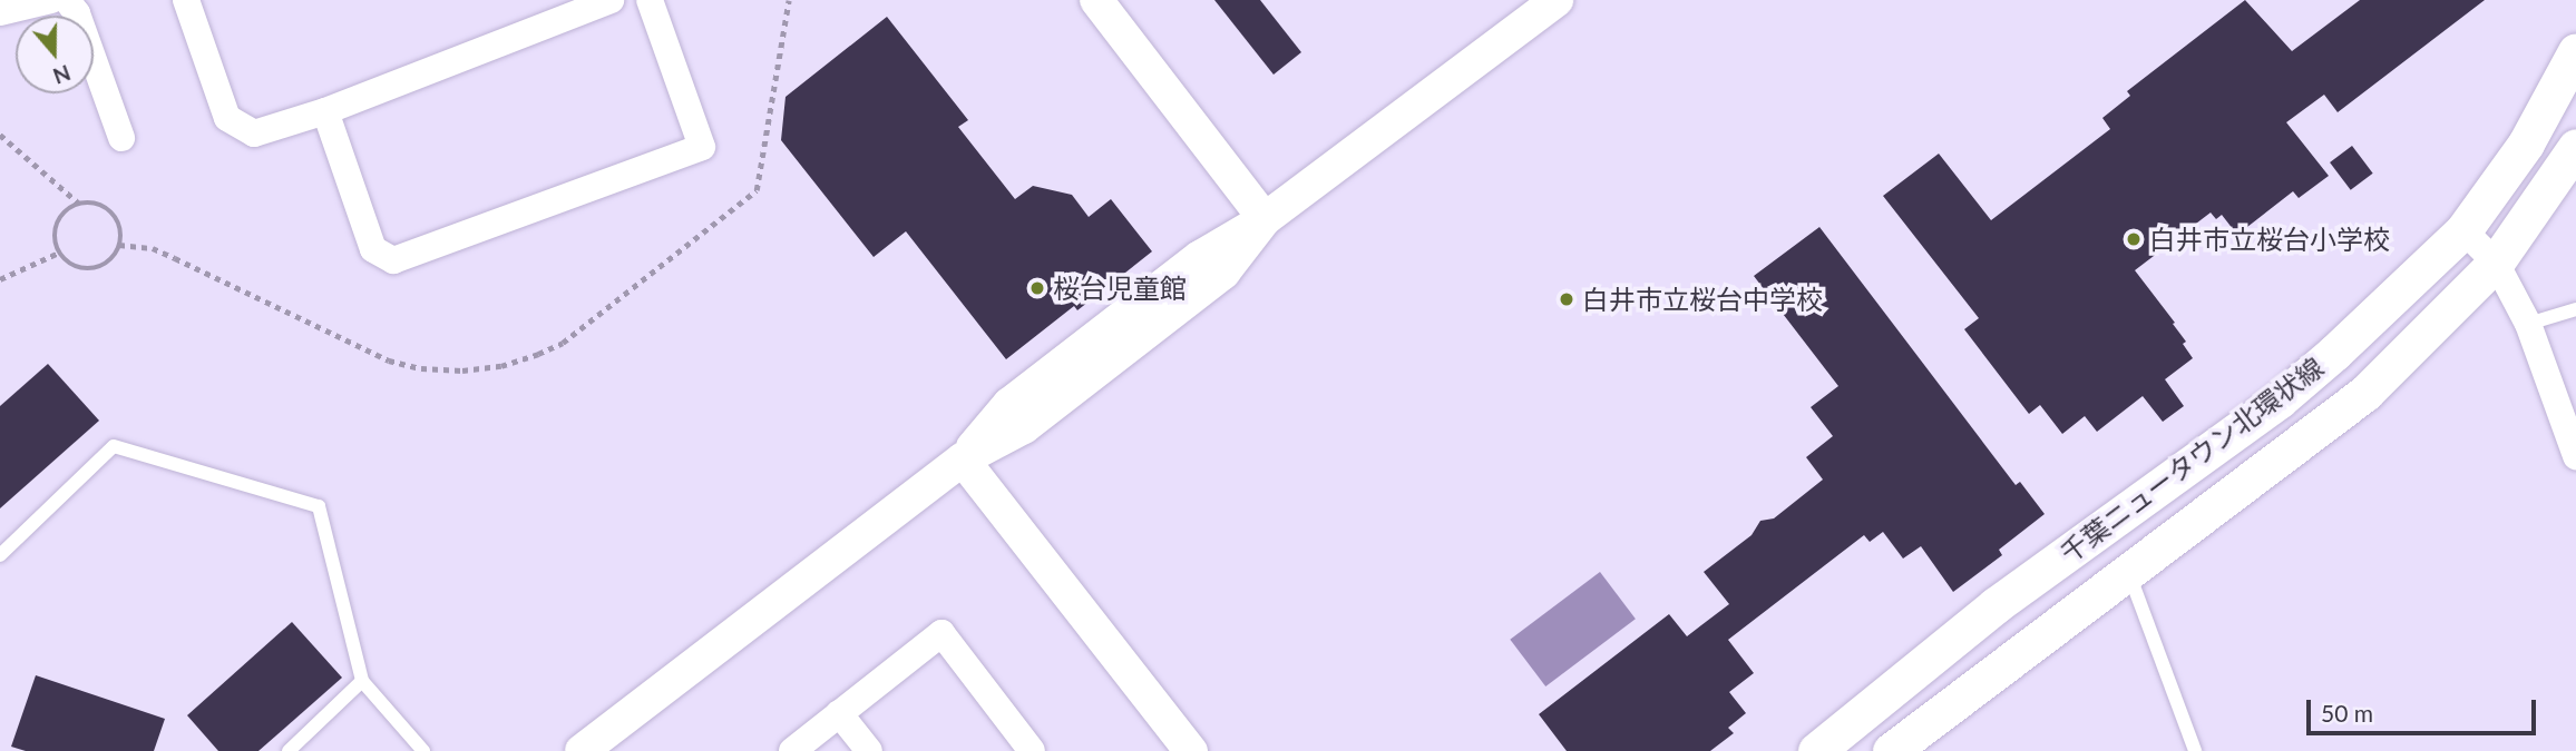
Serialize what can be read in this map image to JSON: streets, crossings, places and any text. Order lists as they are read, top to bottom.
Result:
{
  "streets": {
    "main road": ["千葉ニュータウン北環状線"]
  },
  "places": ["白井市立桜台小学校", "桜台児童館", "白井市立桜台中学校"],
  "scale_bar": "50 m",
  "north": "bottom"
}
